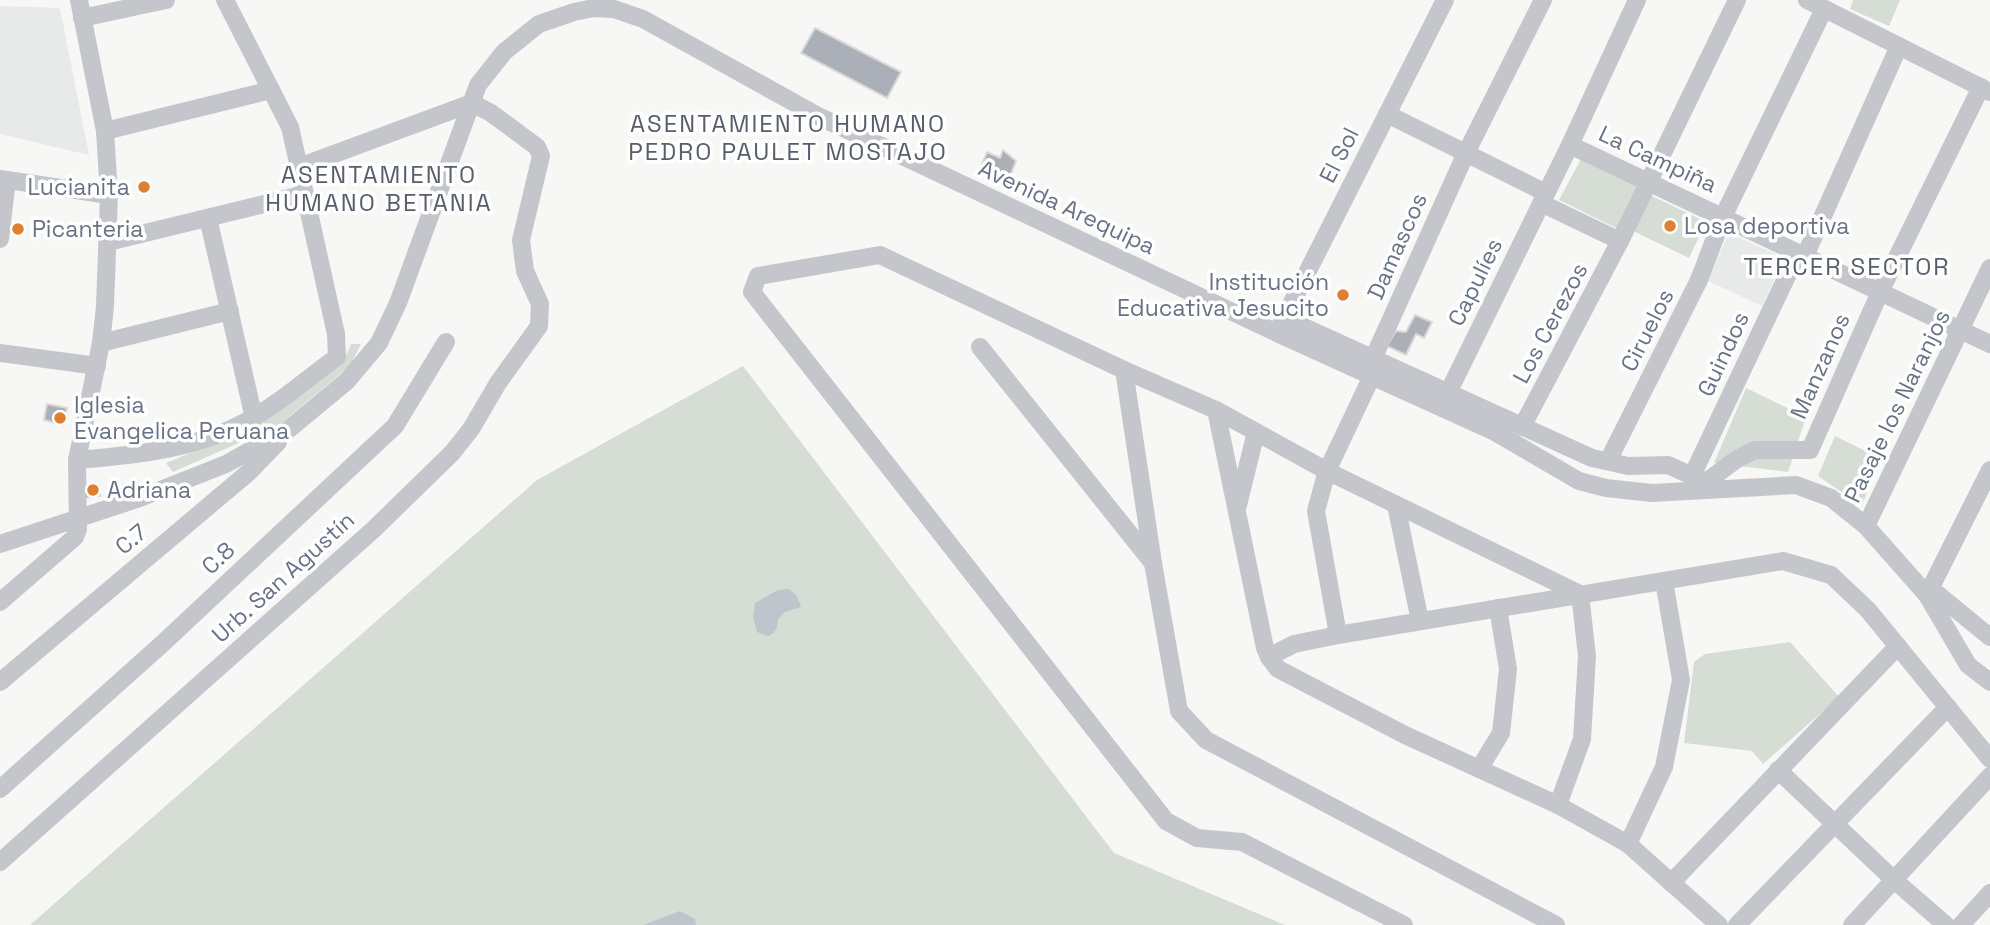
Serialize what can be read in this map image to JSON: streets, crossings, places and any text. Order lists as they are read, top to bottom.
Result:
{
  "streets": {
    "street": [
      "El Sol",
      "La Campiña",
      "Avenida Arequipa",
      "Damascos",
      "Capulíes",
      "Los Cerezos",
      "Ciruelos",
      "Guindos",
      "Manzanos",
      "Pasaje los Naranjos",
      "C.7",
      "C.8",
      "Urb. San Agustín"
    ]
  },
  "crossings": [
    ["El Sol", "Avenida Arequipa"],
    ["La Campiña", "Capulíes"],
    ["La Campiña", "Los Cerezos"],
    ["La Campiña", "Ciruelos"],
    ["La Campiña", "Guindos"],
    ["La Campiña", "Manzanos"],
    ["La Campiña", "Pasaje los Naranjos"],
    ["Avenida Arequipa", "Damascos"],
    ["Avenida Arequipa", "Guindos"],
    ["Avenida Arequipa", "Manzanos"],
    ["Avenida Arequipa", "Pasaje los Naranjos"],
    ["Avenida Arequipa", "C.7"],
    ["Avenida Arequipa", "Urb. San Agustín"],
    ["Guindos", "Manzanos"]
  ],
  "districts": ["ASENTAMIENTO HUMANO PEDRO PAULET MOSTAJO", "ASENTAMIENTO HUMANO BETANIA", "TERCER SECTOR"],
  "places": [
    "Lucianita",
    "Losa deportiva",
    "Picanteria",
    "Institución Educativa Jesucito",
    "Iglesia Evangelica Peruana",
    "Adriana"
  ]
}
